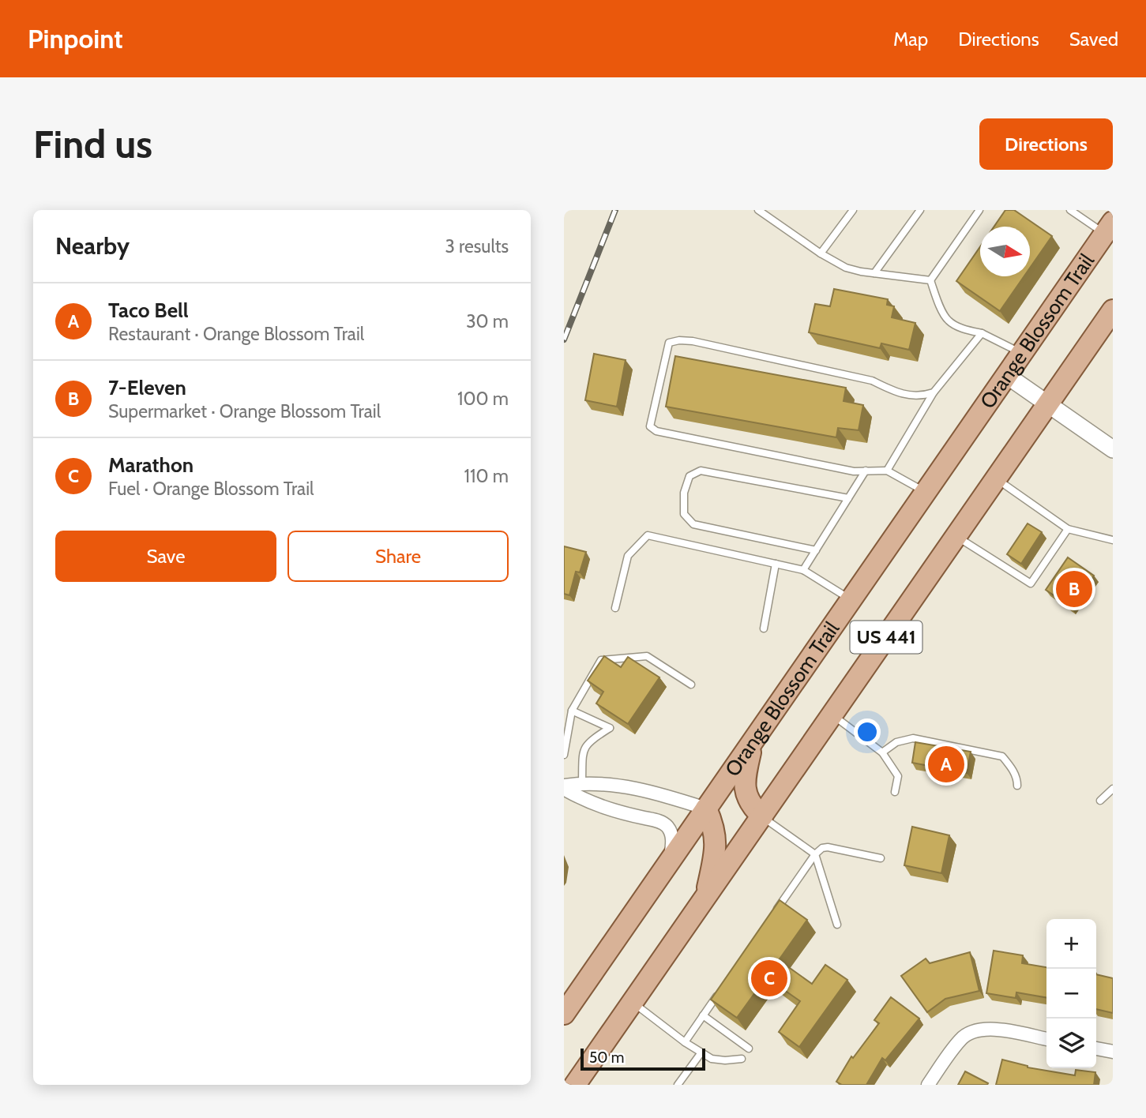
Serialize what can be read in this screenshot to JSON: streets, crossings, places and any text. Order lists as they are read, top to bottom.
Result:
{
  "streets": {
    "main road": ["Orange Blossom Trail", "US 441"]
  },
  "scale_bar": "50 m",
  "north": "right",
  "page": {
    "header": "Pinpoint",
    "nav": ["Map", "Directions", "Saved"],
    "buttons": [
      "Directions",
      ["Save", "Share"]
    ],
    "title": "Find us",
    "heading": ["Nearby", "3 results"],
    "list": [
      {
        "mark": "A",
        "name": "Taco Bell",
        "note": "Restaurant · Orange Blossom Trail",
        "value": "30 m"
      },
      {
        "mark": "B",
        "name": "7-Eleven",
        "note": "Supermarket · Orange Blossom Trail",
        "value": "100 m"
      },
      {
        "mark": "C",
        "name": "Marathon",
        "note": "Fuel · Orange Blossom Trail",
        "value": "110 m"
      }
    ],
    "pins": ["B", "A", "C"],
    "map_buttons": ["+", "−"],
    "scale": "50 m"
  }
}
